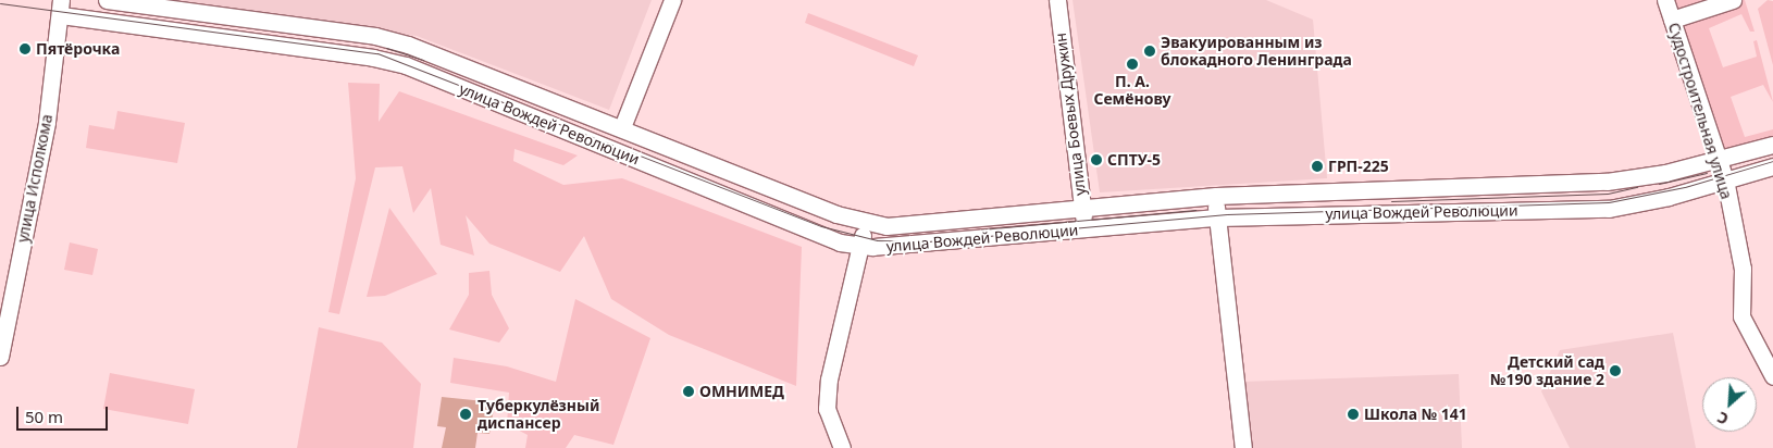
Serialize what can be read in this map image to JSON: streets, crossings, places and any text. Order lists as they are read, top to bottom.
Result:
{
  "streets": {
    "street": [
      "Судостроительная улица",
      "улица Боевых Дружин",
      "улица Вождей Революции",
      "улица Исполкома"
    ]
  },
  "crossings": [
    ["Судостроительная улица", "улица Вождей Революции"],
    ["улица Боевых Дружин", "улица Вождей Революции"],
    ["улица Вождей Революции", "улица Исполкома"]
  ],
  "places": [
    "Пятёрочка",
    "Эвакуированным из блокадного Ленинграда",
    "П. А. Семёнову",
    "СПТУ-5",
    "ГРП-225",
    "Детский сад №190 здание 2",
    "ОМНИМЕД",
    "Туберкулёзный диспансер",
    "Школа № 141"
  ],
  "scale_bar": "50 m",
  "north": "bottom left"
}
